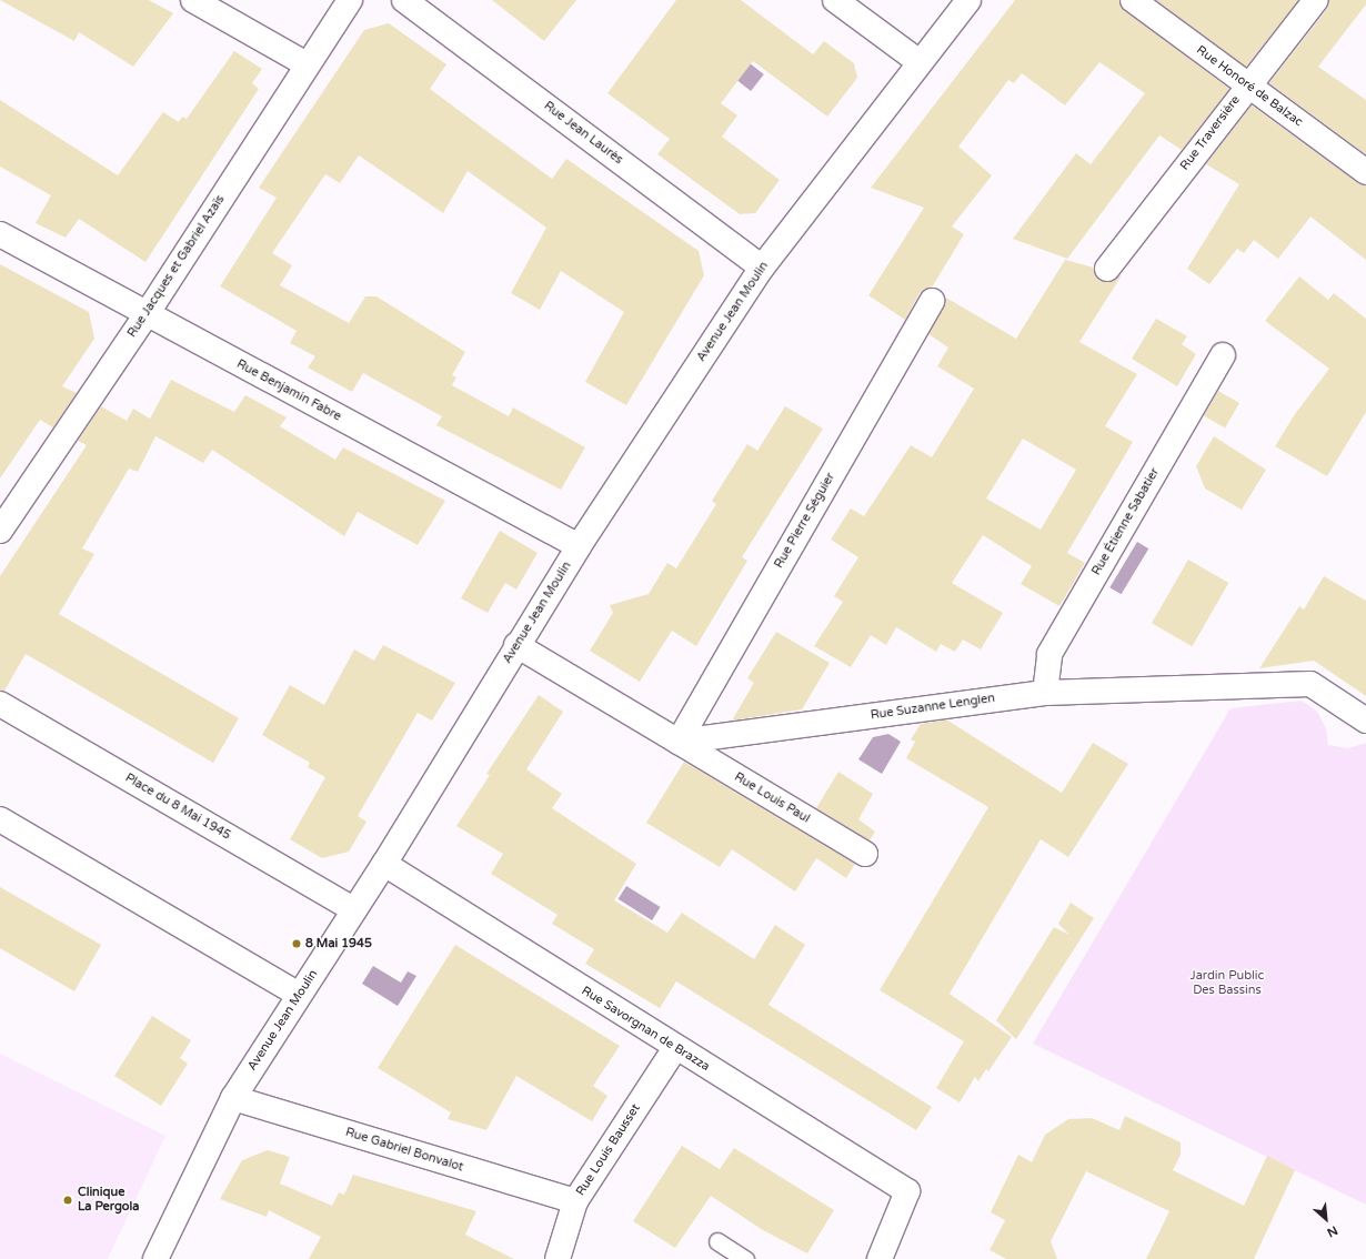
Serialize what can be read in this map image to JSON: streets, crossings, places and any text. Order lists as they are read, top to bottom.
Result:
{
  "streets": {
    "street": [
      "Rue Honoré de Balzac",
      "Rue Jean Laurès",
      "Rue Traversière",
      "Rue Jacques et Gabriel Azaïs",
      "Avenue Jean Moulin",
      "Rue Benjamin Fabre",
      "Rue Pierre Séguier",
      "Rue Étienne Sabatier",
      "Rue Suzanne Lenglen",
      "Rue Louis Paul",
      "Place du 8 Mai 1945",
      "Rue Savorgnan de Brazza",
      "Rue Gabriel Bonvalot",
      "Rue Louis Bausset"
    ]
  },
  "crossings": [
    ["Rue Honoré de Balzac", "Rue Traversière"],
    ["Rue Jean Laurès", "Avenue Jean Moulin"],
    ["Rue Jacques et Gabriel Azaïs", "Rue Benjamin Fabre"],
    ["Avenue Jean Moulin", "Rue Benjamin Fabre"],
    ["Avenue Jean Moulin", "Place du 8 Mai 1945"],
    ["Avenue Jean Moulin", "Rue Savorgnan de Brazza"],
    ["Avenue Jean Moulin", "Rue Gabriel Bonvalot"],
    ["Rue Pierre Séguier", "Rue Suzanne Lenglen"],
    ["Rue Pierre Séguier", "Rue Louis Paul"],
    ["Rue Étienne Sabatier", "Rue Suzanne Lenglen"],
    ["Rue Suzanne Lenglen", "Rue Louis Paul"],
    ["Rue Savorgnan de Brazza", "Rue Louis Bausset"],
    ["Rue Gabriel Bonvalot", "Rue Louis Bausset"]
  ],
  "parks": ["Jardin Public Des Bassins"],
  "places": ["8 Mai 1945", "Clinique La Pergola"],
  "north": "bottom right"
}
